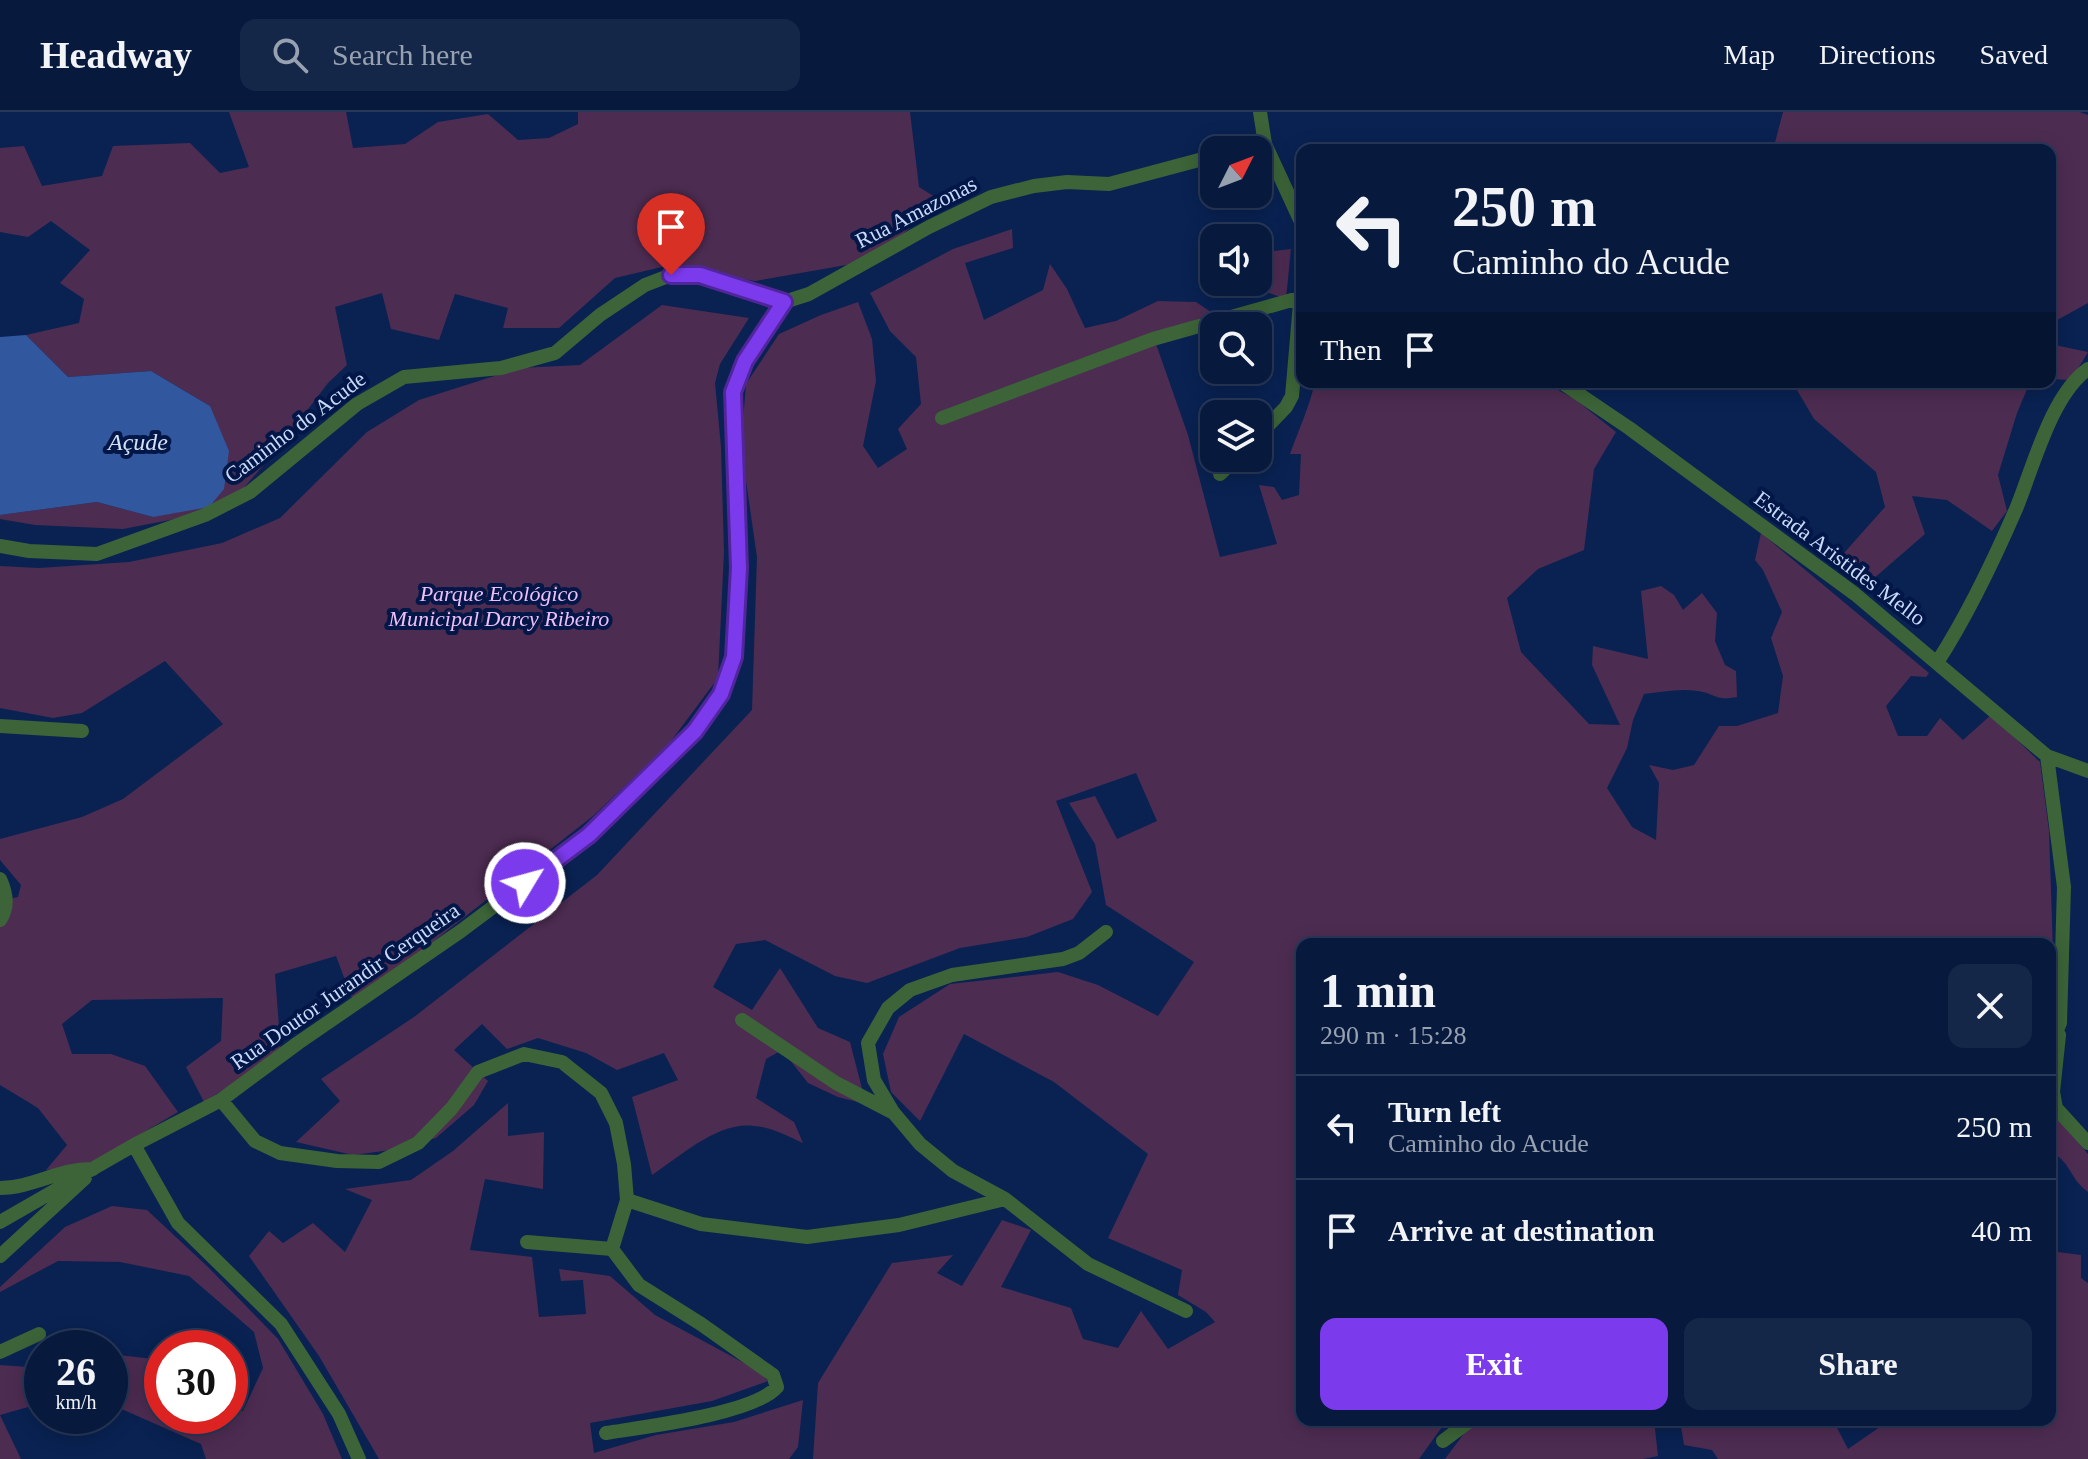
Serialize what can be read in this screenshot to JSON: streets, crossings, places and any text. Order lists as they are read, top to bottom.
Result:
{
  "streets": {
    "street": [
      "Rua Amazonas",
      "Caminho do Acude",
      "Estrada Aristides Mello",
      "Rua Doutor Jurandir Cerqueira"
    ]
  },
  "crossings": [
    ["Rua Amazonas", "Caminho do Acude"],
    ["Rua Amazonas", "Rua Doutor Jurandir Cerqueira"],
    ["Caminho do Acude", "Rua Doutor Jurandir Cerqueira"]
  ],
  "water": ["Açude"],
  "parks": ["Parque Ecológico Municipal Darcy Ribeiro"],
  "north": "top right",
  "page": {
    "header": "Headway",
    "search": "Search here",
    "nav": ["Map", "Directions", "Saved"],
    "turn": ["250 m", "Caminho do Acude"],
    "then": "Then",
    "heading": ["1 min", "290 m · 15:28"],
    "list": [
      {
        "name": "Turn left",
        "note": "Caminho do Acude",
        "value": "250 m"
      },
      {
        "name": "Arrive at destination",
        "value": "40 m"
      }
    ],
    "buttons": ["Exit", "Share"],
    "speed": "26 km/h",
    "limit": "30"
  }
}
